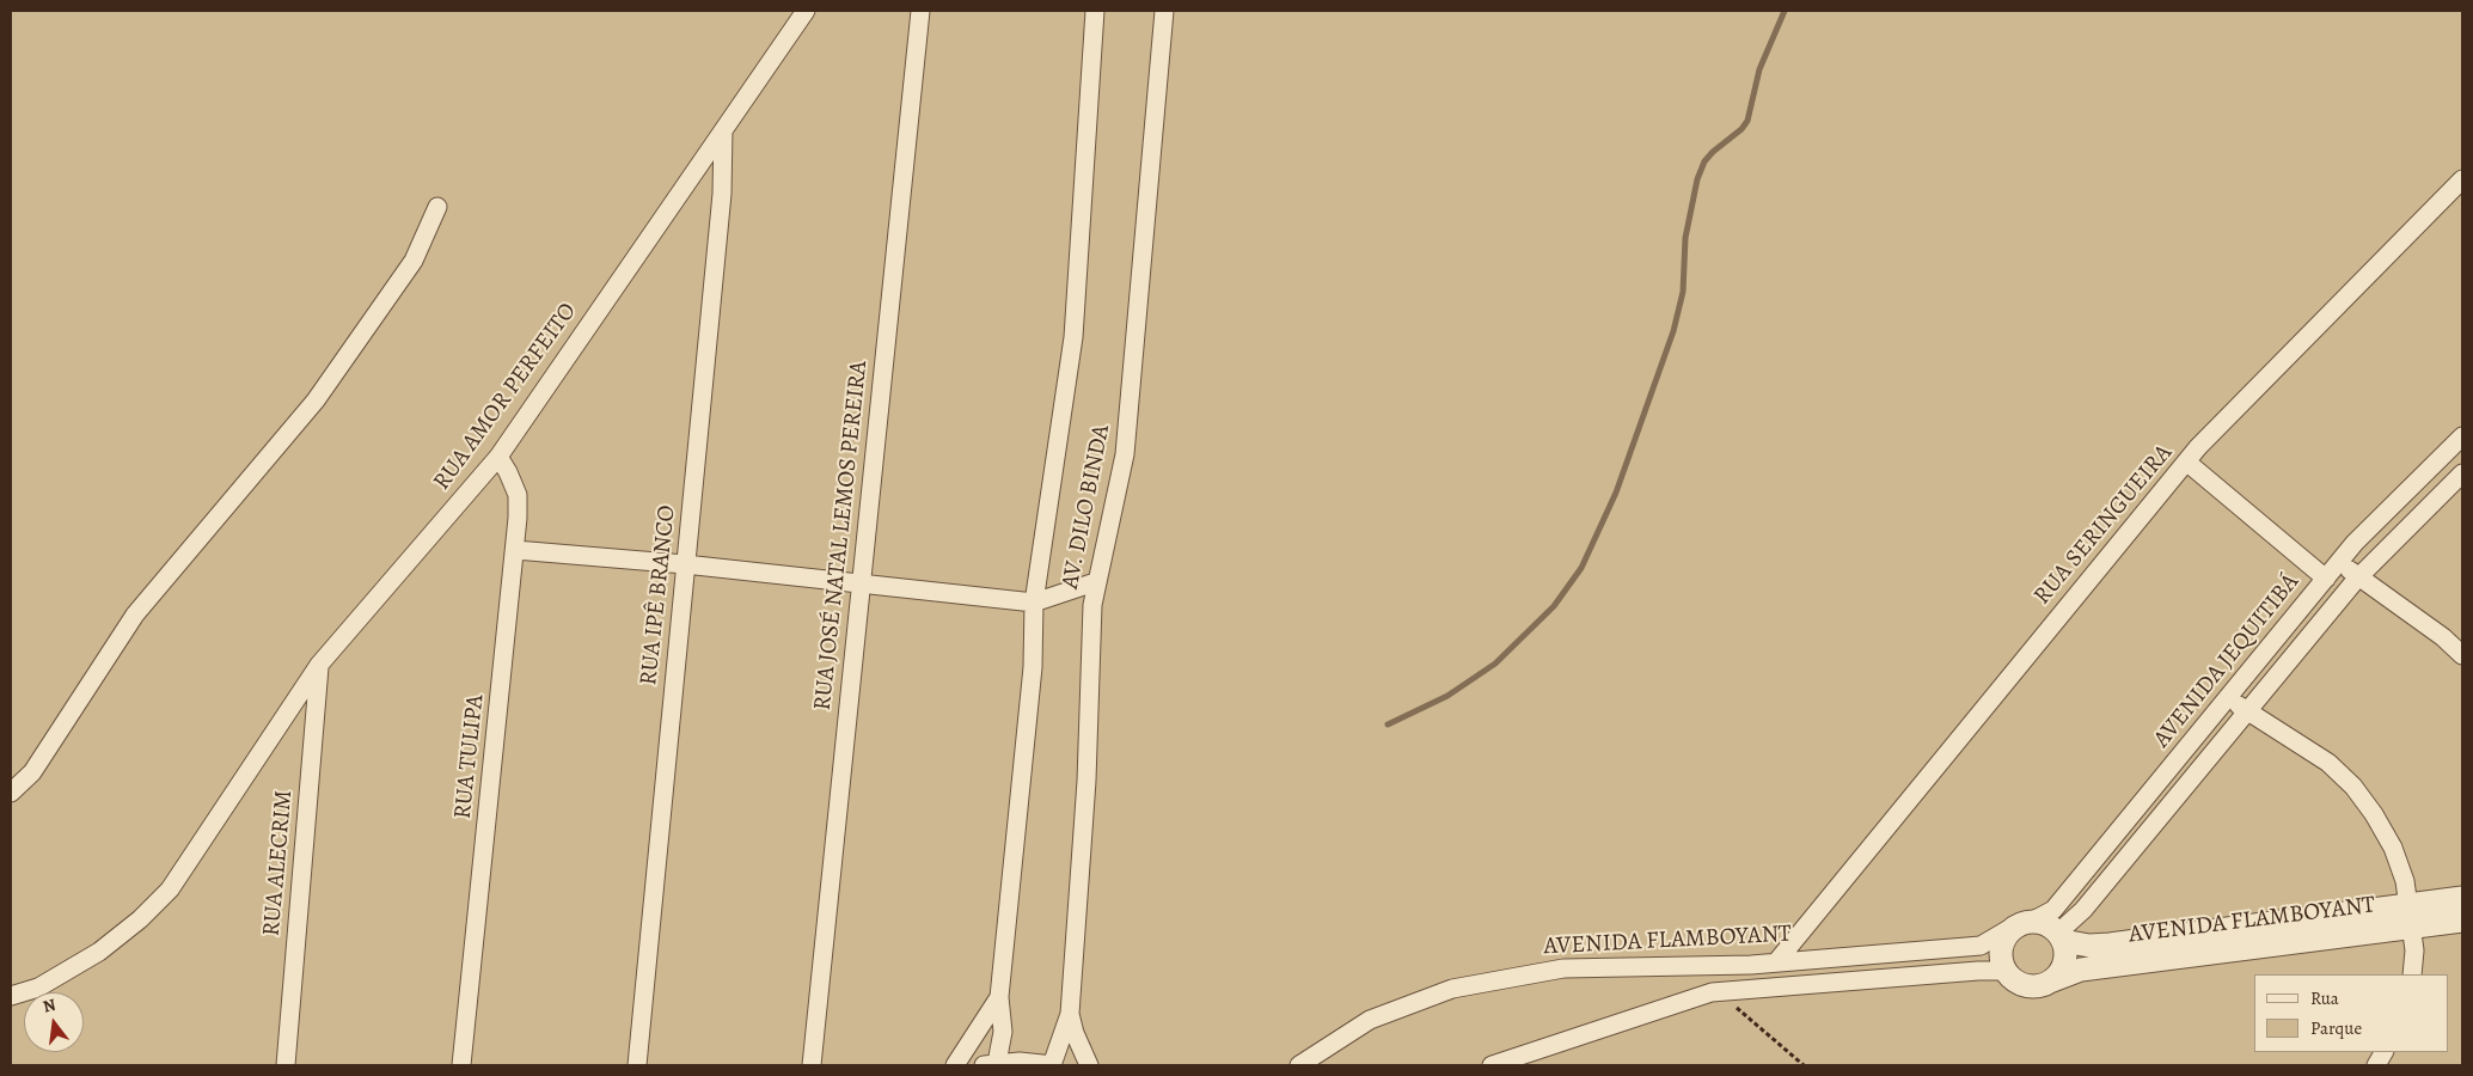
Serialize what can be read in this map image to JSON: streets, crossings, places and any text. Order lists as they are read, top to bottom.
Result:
{
  "streets": {
    "street": [
      "RUA AMOR PERFEITO",
      "AV. DILO BINDA",
      "RUA SERINGUEIRA",
      "RUA JOSÉ NATAL LEMOS PEREIRA",
      "RUA IPÊ BRANCO",
      "AVENIDA JEQUITIBÁ",
      "RUA TULIPA",
      "RUA ALECRIM",
      "AVENIDA FLAMBOYANT"
    ]
  },
  "crossings": [
    ["RUA AMOR PERFEITO", "RUA IPÊ BRANCO"],
    ["RUA AMOR PERFEITO", "RUA TULIPA"],
    ["RUA AMOR PERFEITO", "RUA ALECRIM"],
    ["RUA SERINGUEIRA", "AVENIDA FLAMBOYANT"],
    ["AVENIDA JEQUITIBÁ", "AVENIDA FLAMBOYANT"]
  ],
  "legend": ["Rua", "Parque"],
  "north": "top"
}
